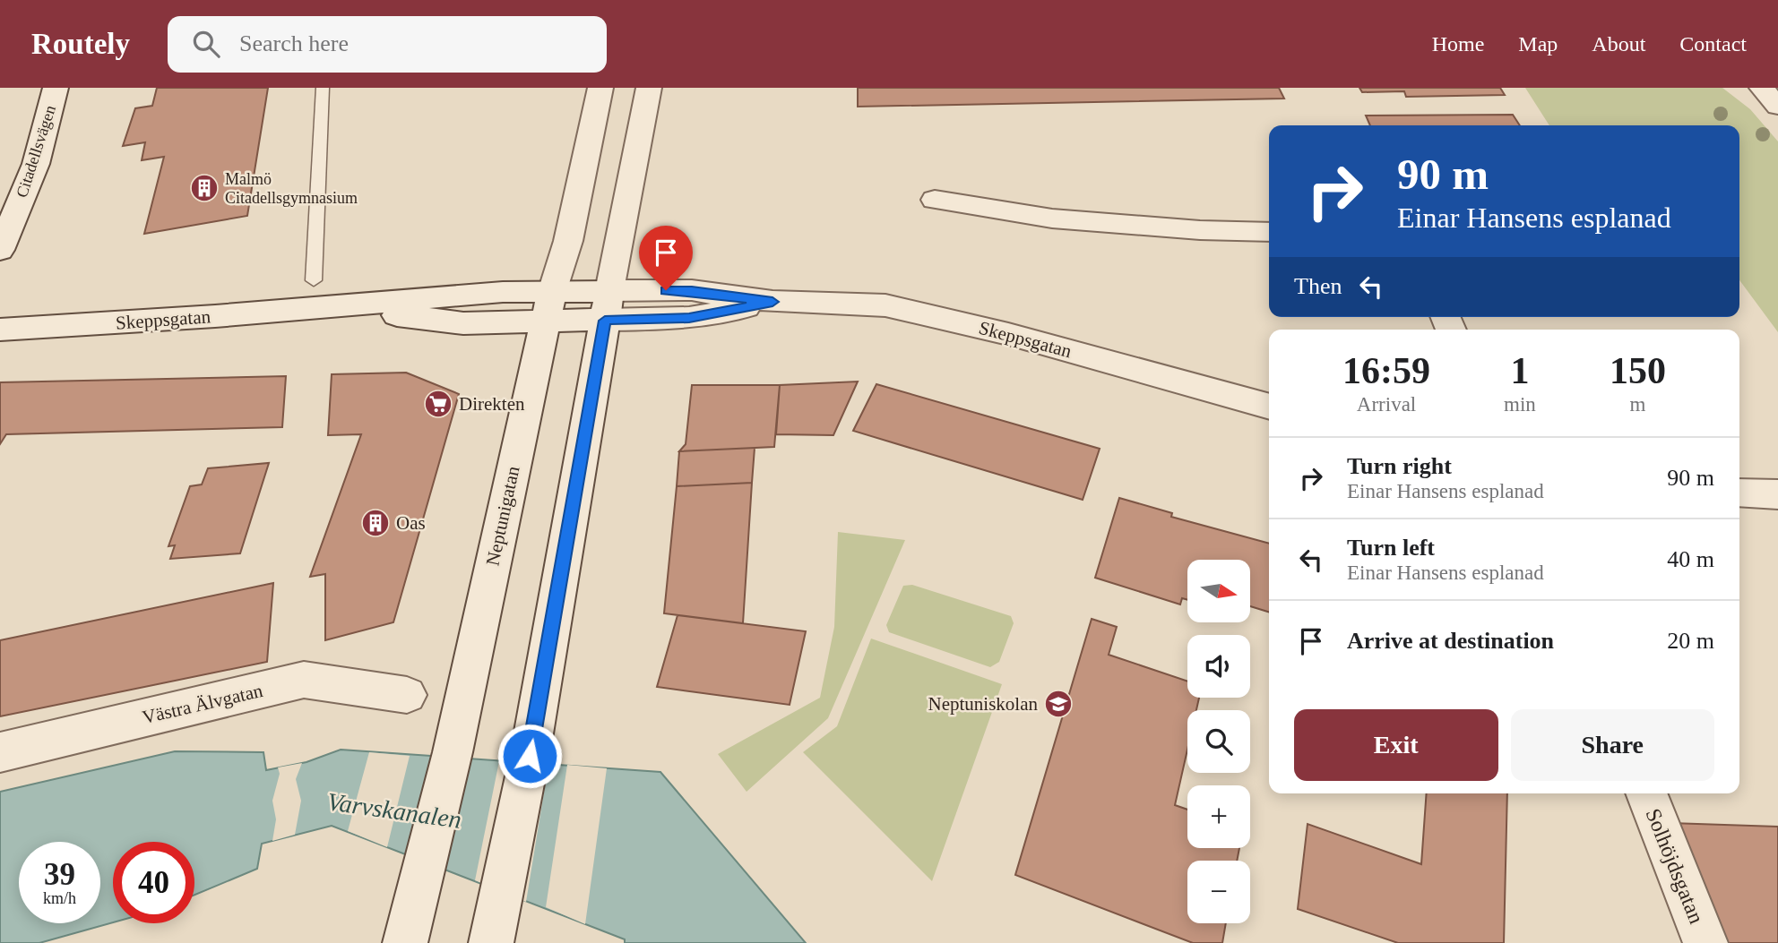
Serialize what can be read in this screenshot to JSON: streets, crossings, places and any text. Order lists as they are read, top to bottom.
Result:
{
  "streets": {
    "street": [
      "Citadellsvägen",
      "Skeppsgatan",
      "Neptunigatan",
      "Västra Älvgatan",
      "Solhöjdsgatan"
    ]
  },
  "crossings": [
    ["Skeppsgatan", "Neptunigatan"]
  ],
  "water": ["Varvskanalen"],
  "places": {
    "building": ["Malmö Citadellsgymnasium", "Oas"],
    "supermarket": ["Direkten"],
    "school or university": ["Neptuniskolan"]
  },
  "north": "right",
  "page": {
    "header": "Routely",
    "search": "Search here",
    "nav": [
      "Home",
      "Map",
      "About",
      "Contact"
    ],
    "turn": ["90 m", "Einar Hansens esplanad"],
    "then": "Then",
    "eta": [
      "16:59",
      "Arrival",
      "1",
      "min",
      "150",
      "m"
    ],
    "list": [
      {
        "name": "Turn right",
        "note": "Einar Hansens esplanad",
        "value": "90 m"
      },
      {
        "name": "Turn left",
        "note": "Einar Hansens esplanad",
        "value": "40 m"
      },
      {
        "name": "Arrive at destination",
        "value": "20 m"
      }
    ],
    "map_buttons": ["+", "−"],
    "buttons": ["Exit", "Share"],
    "speed": "39 km/h",
    "limit": "40"
  }
}
